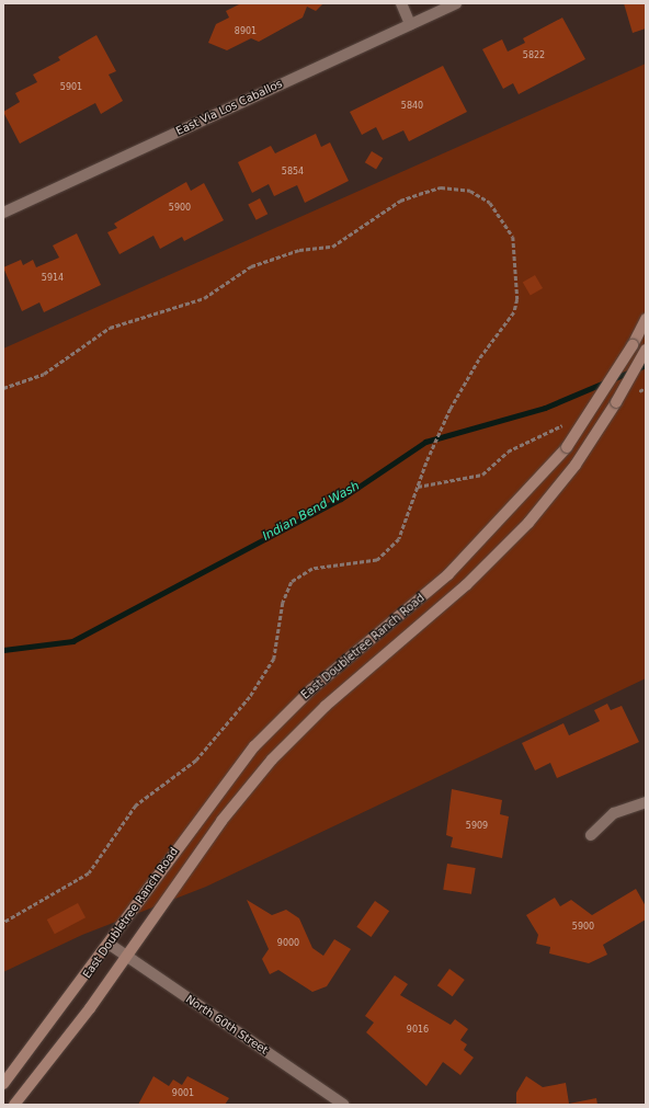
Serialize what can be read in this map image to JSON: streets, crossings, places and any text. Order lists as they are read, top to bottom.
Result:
{
  "streets": {
    "main road": ["East Doubletree Ranch Road"],
    "street": ["East Via Los Caballos", "North 60th Street"]
  },
  "crossings": [
    ["East Doubletree Ranch Road", "North 60th Street"]
  ],
  "water": ["Indian Bend Wash"],
  "house_numbers": [
    "8901",
    "5822",
    "5901",
    "5840",
    "5854",
    "5900",
    "5914",
    "5909",
    "5900",
    "9000",
    "9016",
    "9001"
  ]
}
